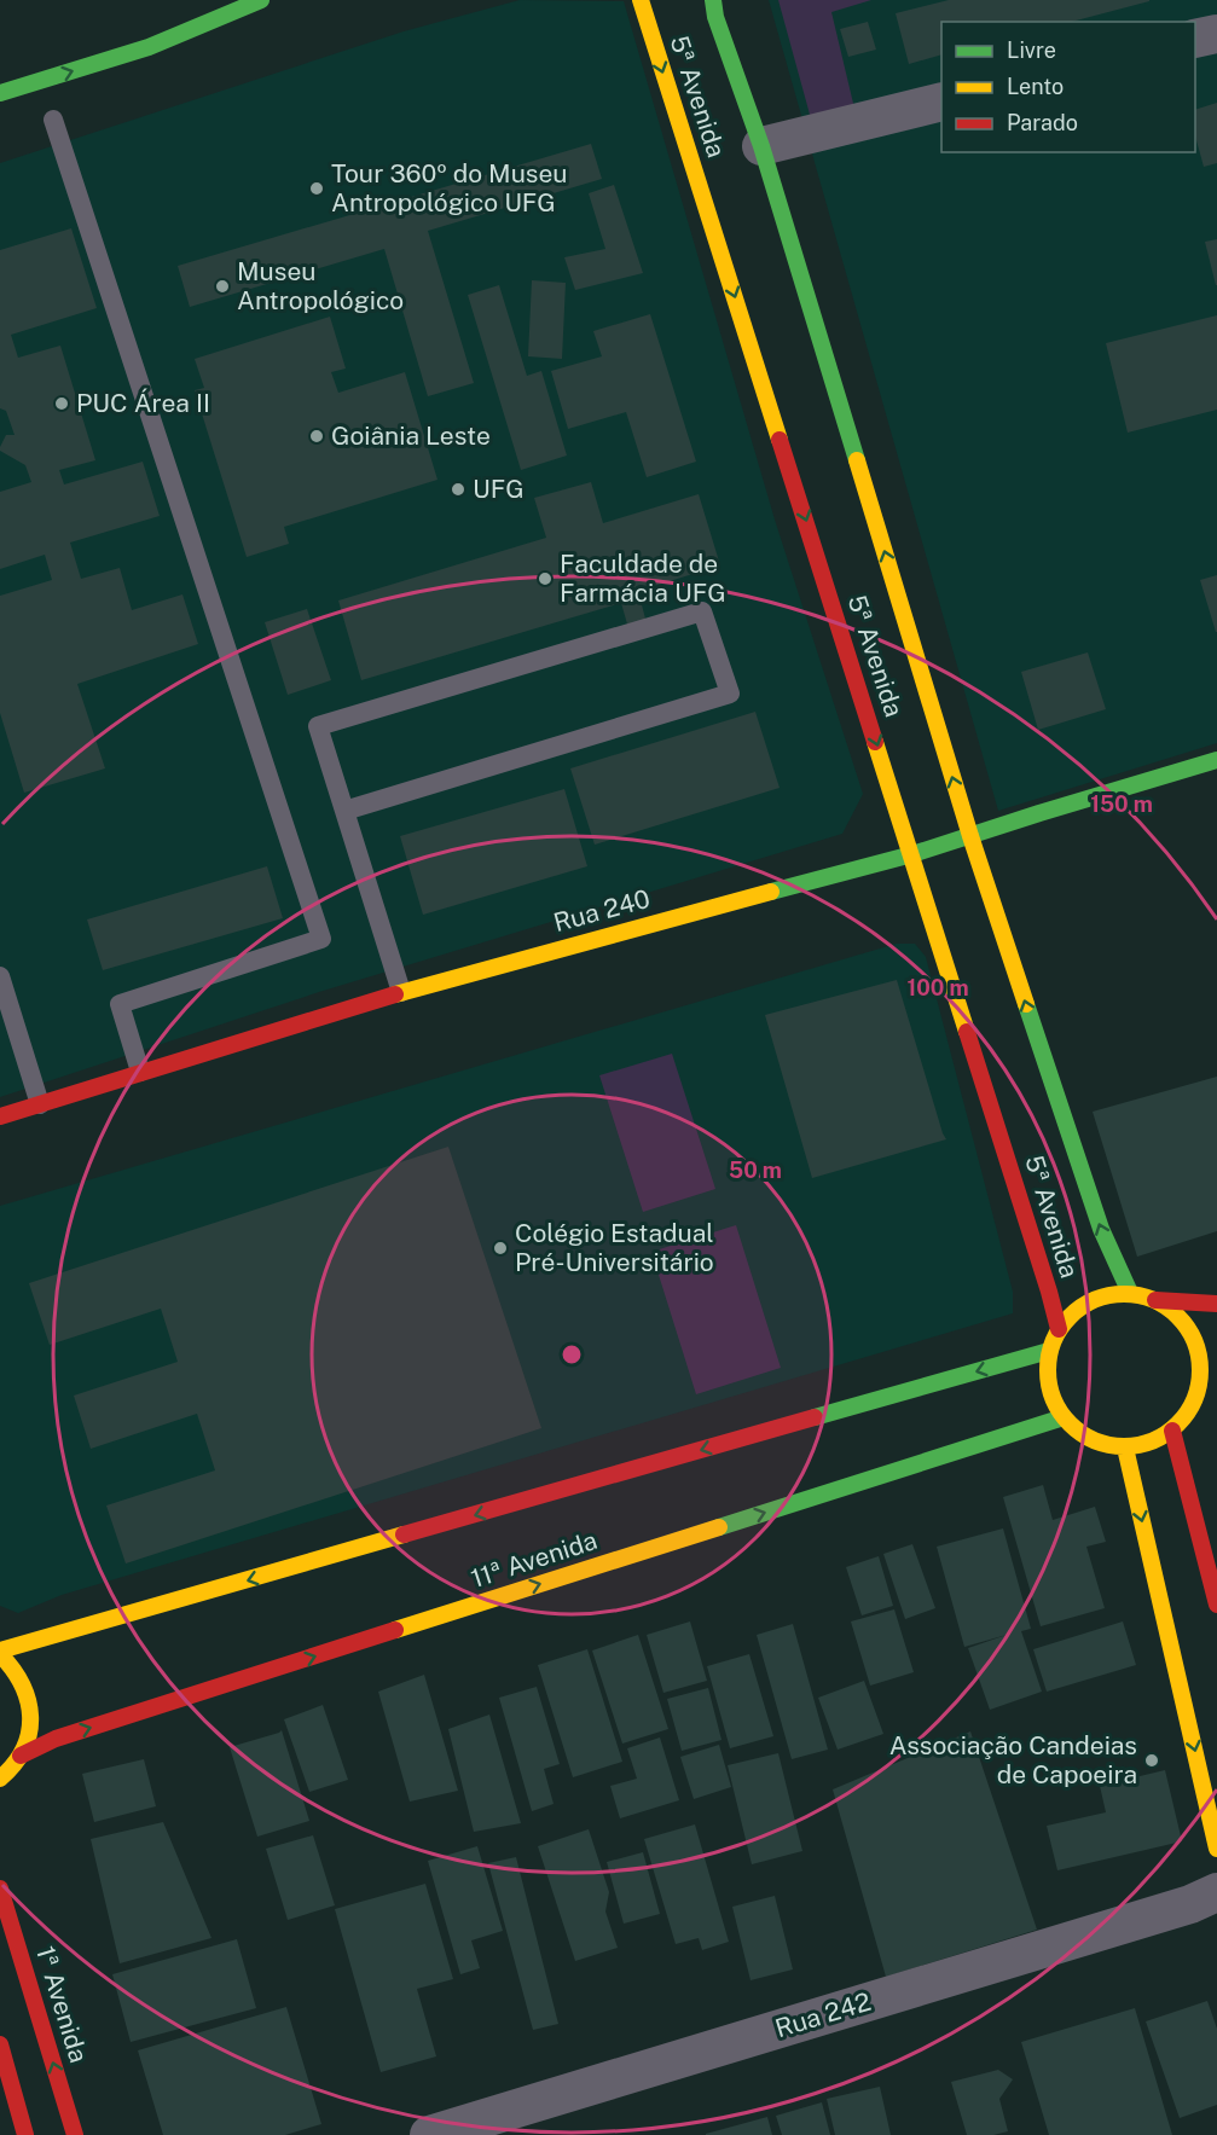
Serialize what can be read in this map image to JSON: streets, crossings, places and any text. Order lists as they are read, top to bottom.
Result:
{
  "streets": {
    "main road": [
      "5ª Avenida",
      "Rua 240",
      "11ª Avenida",
      "1ª Avenida"
    ],
    "street": ["Rua 242"]
  },
  "crossings": [
    ["5ª Avenida", "Rua 240"],
    ["5ª Avenida", "11ª Avenida"]
  ],
  "places": [
    "Tour 360º do Museu Antropológico UFG",
    "Museu Antropológico",
    "PUC Área II",
    "Goiânia Leste",
    "UFG",
    "Faculdade de Farmácia UFG",
    "Colégio Estadual Pré-Universitário",
    "Associação Candeias de Capoeira"
  ],
  "legend": ["Livre", "Lento", "Parado"],
  "rings": ["150 m", "100 m", "50 m"]
}
